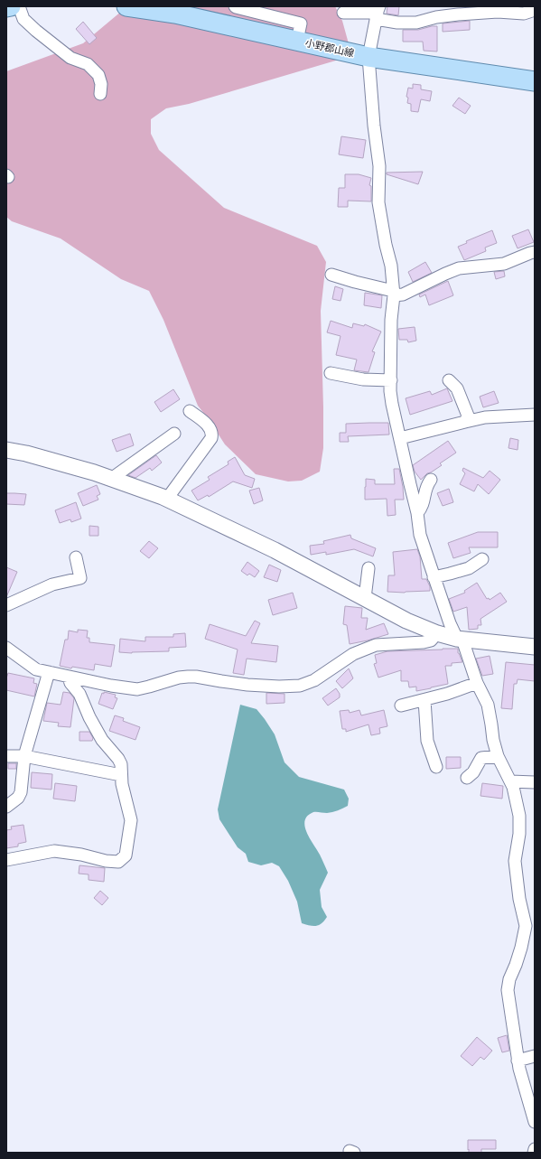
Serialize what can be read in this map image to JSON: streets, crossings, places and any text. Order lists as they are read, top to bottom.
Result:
{
  "streets": {
    "main road": ["小野郡山線"]
  }
}
